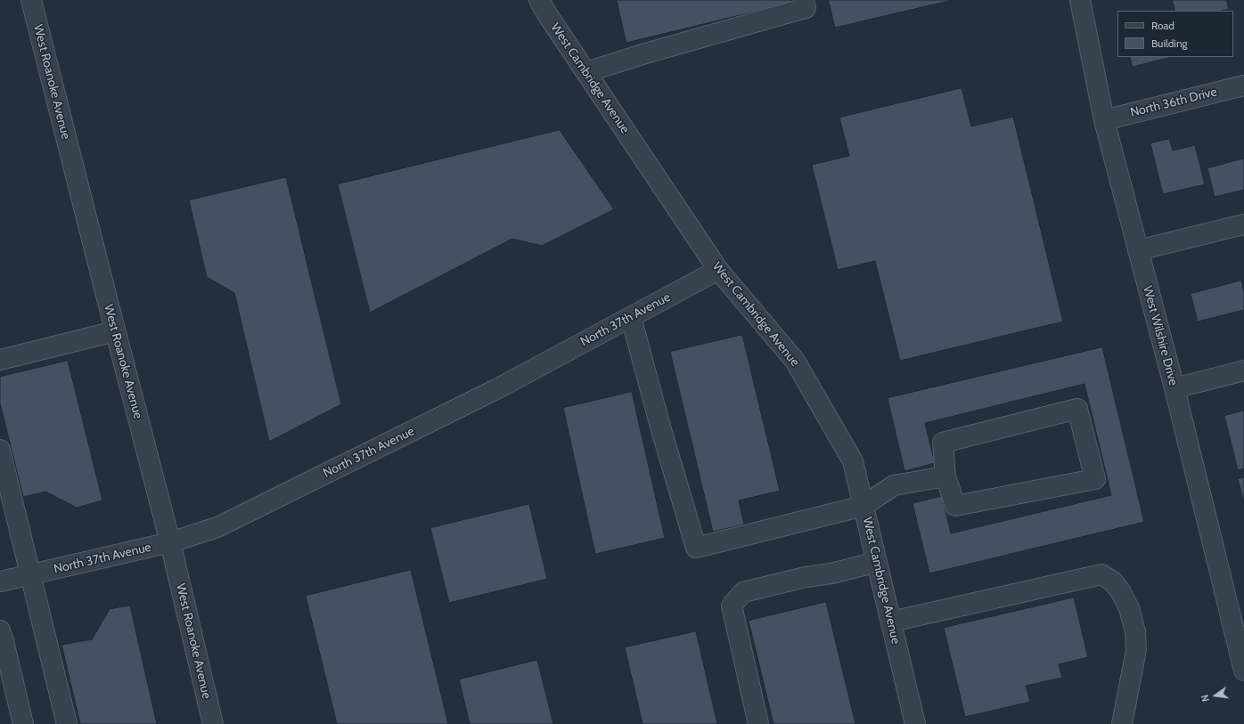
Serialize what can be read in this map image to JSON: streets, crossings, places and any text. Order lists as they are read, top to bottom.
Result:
{
  "streets": {
    "street": [
      "West Cambridge Avenue",
      "West Roanoke Avenue",
      "North 36th Drive",
      "North 37th Avenue",
      "West Wilshire Drive"
    ]
  },
  "crossings": [
    ["West Cambridge Avenue", "North 37th Avenue"],
    ["West Roanoke Avenue", "North 37th Avenue"],
    ["North 36th Drive", "West Wilshire Drive"]
  ],
  "legend": ["Road", "Building"],
  "north": "left"
}
